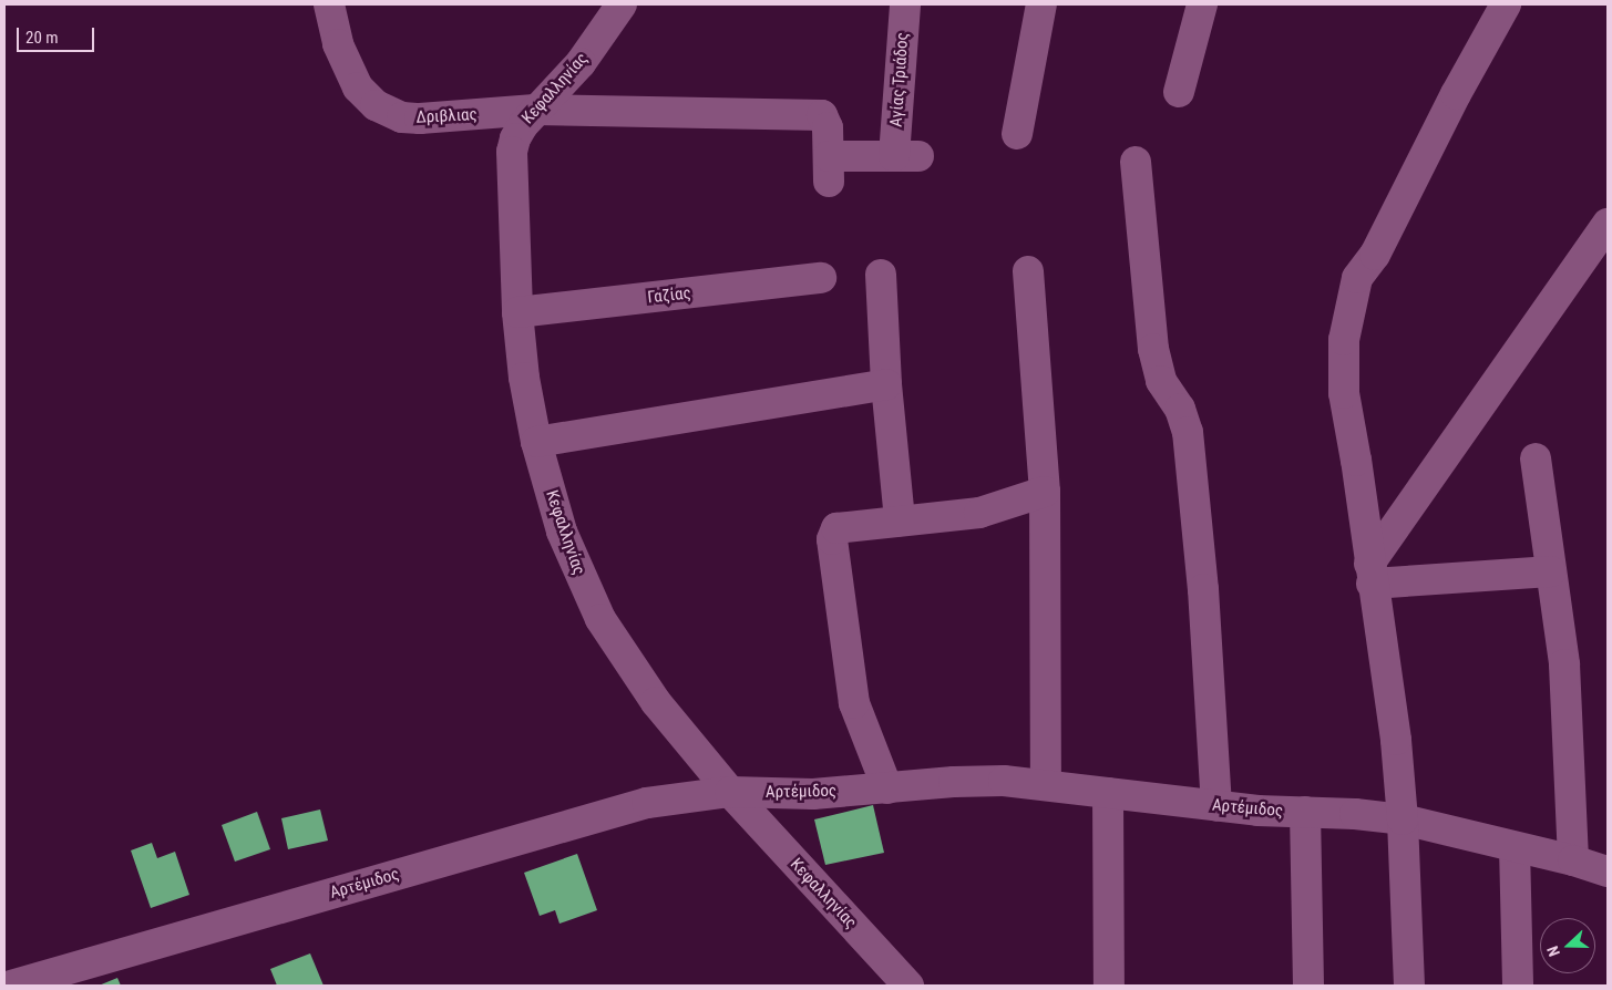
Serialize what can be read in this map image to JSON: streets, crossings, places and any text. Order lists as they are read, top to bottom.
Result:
{
  "streets": {
    "street": [
      "Αγίας Τριάδος",
      "Κεφαλληνίας",
      "Δριβλιας",
      "Γαζίας",
      "Αρτέμιδος"
    ]
  },
  "crossings": [
    ["Αγίας Τριάδος", "Δριβλιας"],
    ["Κεφαλληνίας", "Δριβλιας"],
    ["Κεφαλληνίας", "Γαζίας"],
    ["Κεφαλληνίας", "Αρτέμιδος"]
  ],
  "scale_bar": "20 m",
  "north": "left"
}
